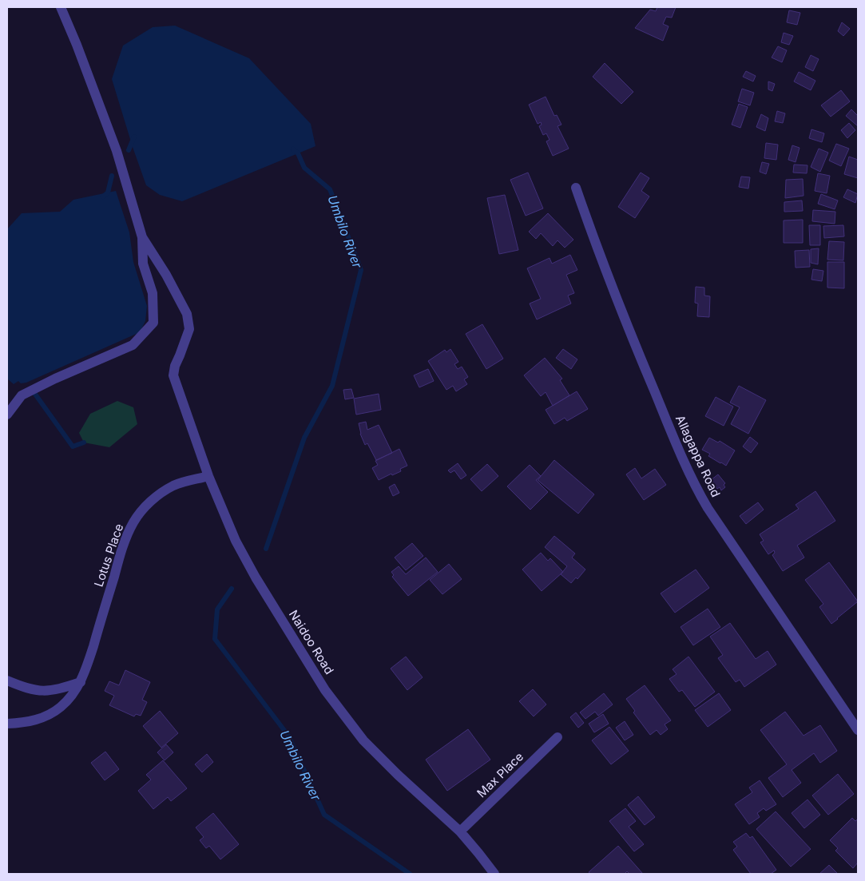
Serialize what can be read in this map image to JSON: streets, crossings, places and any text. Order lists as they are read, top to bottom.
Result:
{
  "streets": {
    "street": [
      "Allagappa Road",
      "Lotus Place",
      "Naidoo Road",
      "Max Place"
    ]
  },
  "crossings": [
    ["Lotus Place", "Naidoo Road"],
    ["Naidoo Road", "Max Place"]
  ],
  "water": ["Umbilo River"]
}
